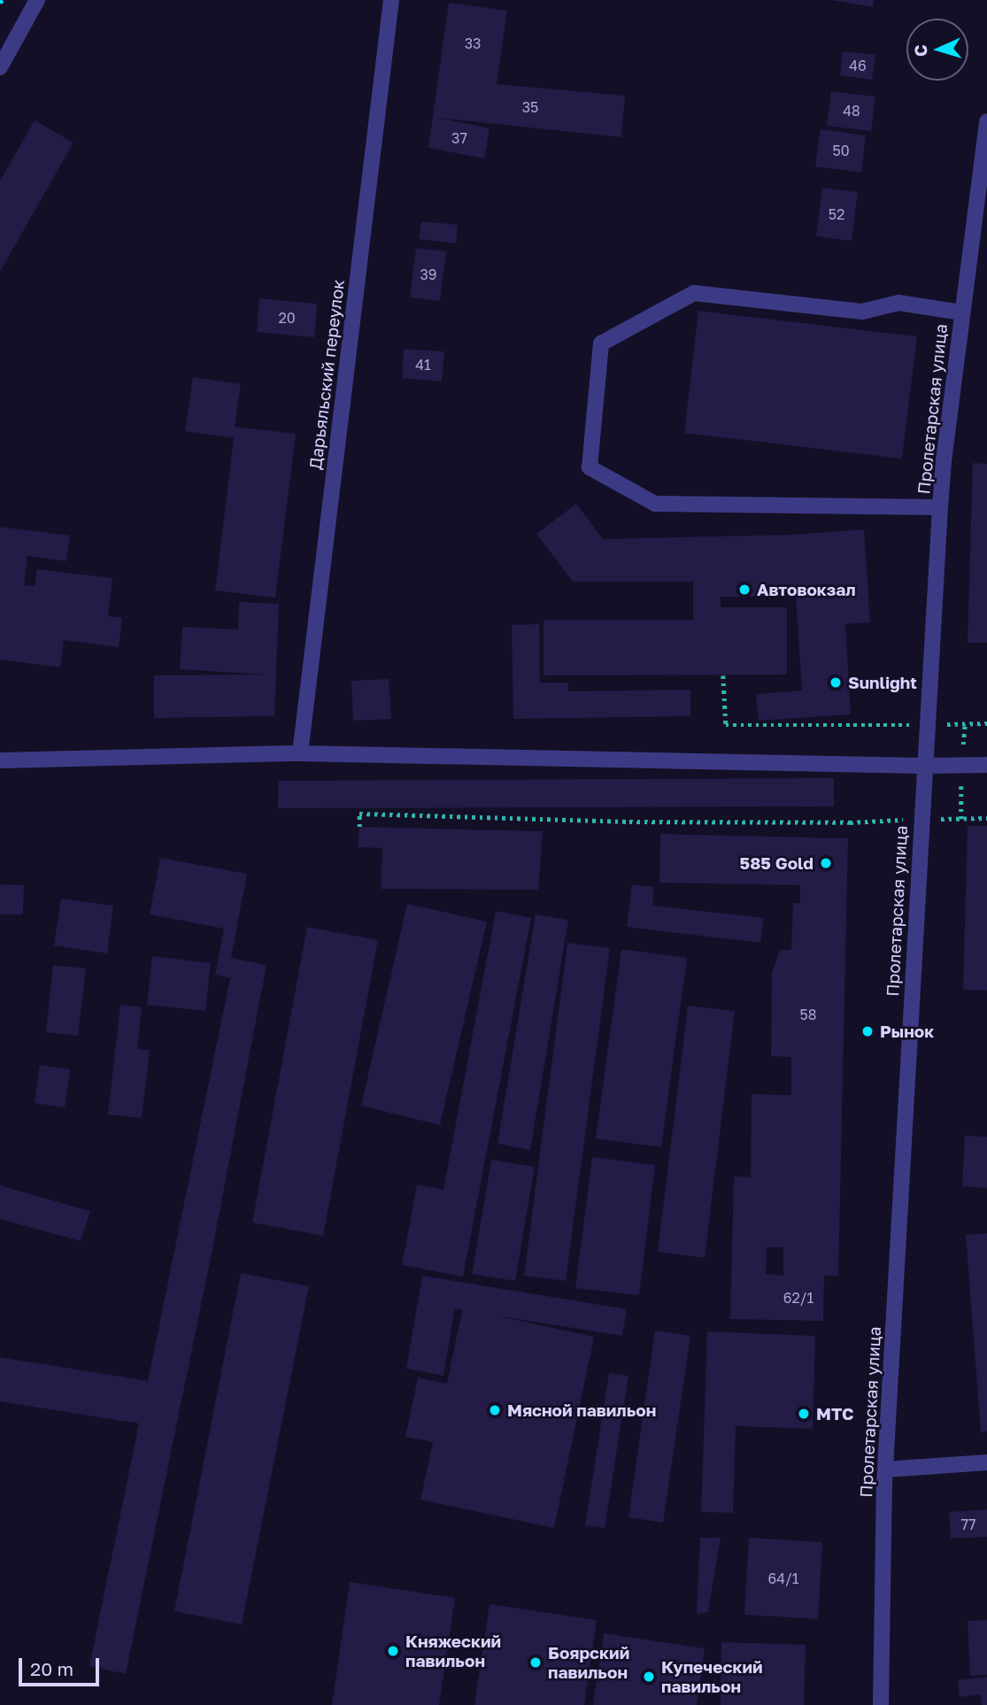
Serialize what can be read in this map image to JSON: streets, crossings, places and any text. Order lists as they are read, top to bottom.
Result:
{
  "streets": {
    "street": ["Дарьяльский переулок", "Пролетарская улица"]
  },
  "places": [
    "Автовокзал",
    "Sunlight",
    "585 Gold",
    "Рынок",
    "Мясной павильон",
    "МТС",
    "Княжеский павильон",
    "Боярский павильон",
    "Купеческий павильон"
  ],
  "house_numbers": [
    "33",
    "46",
    "35",
    "48",
    "37",
    "50",
    "52",
    "39",
    "20",
    "41",
    "58",
    "62/1",
    "77",
    "64/1"
  ],
  "scale_bar": "20 m",
  "north": "left"
}
